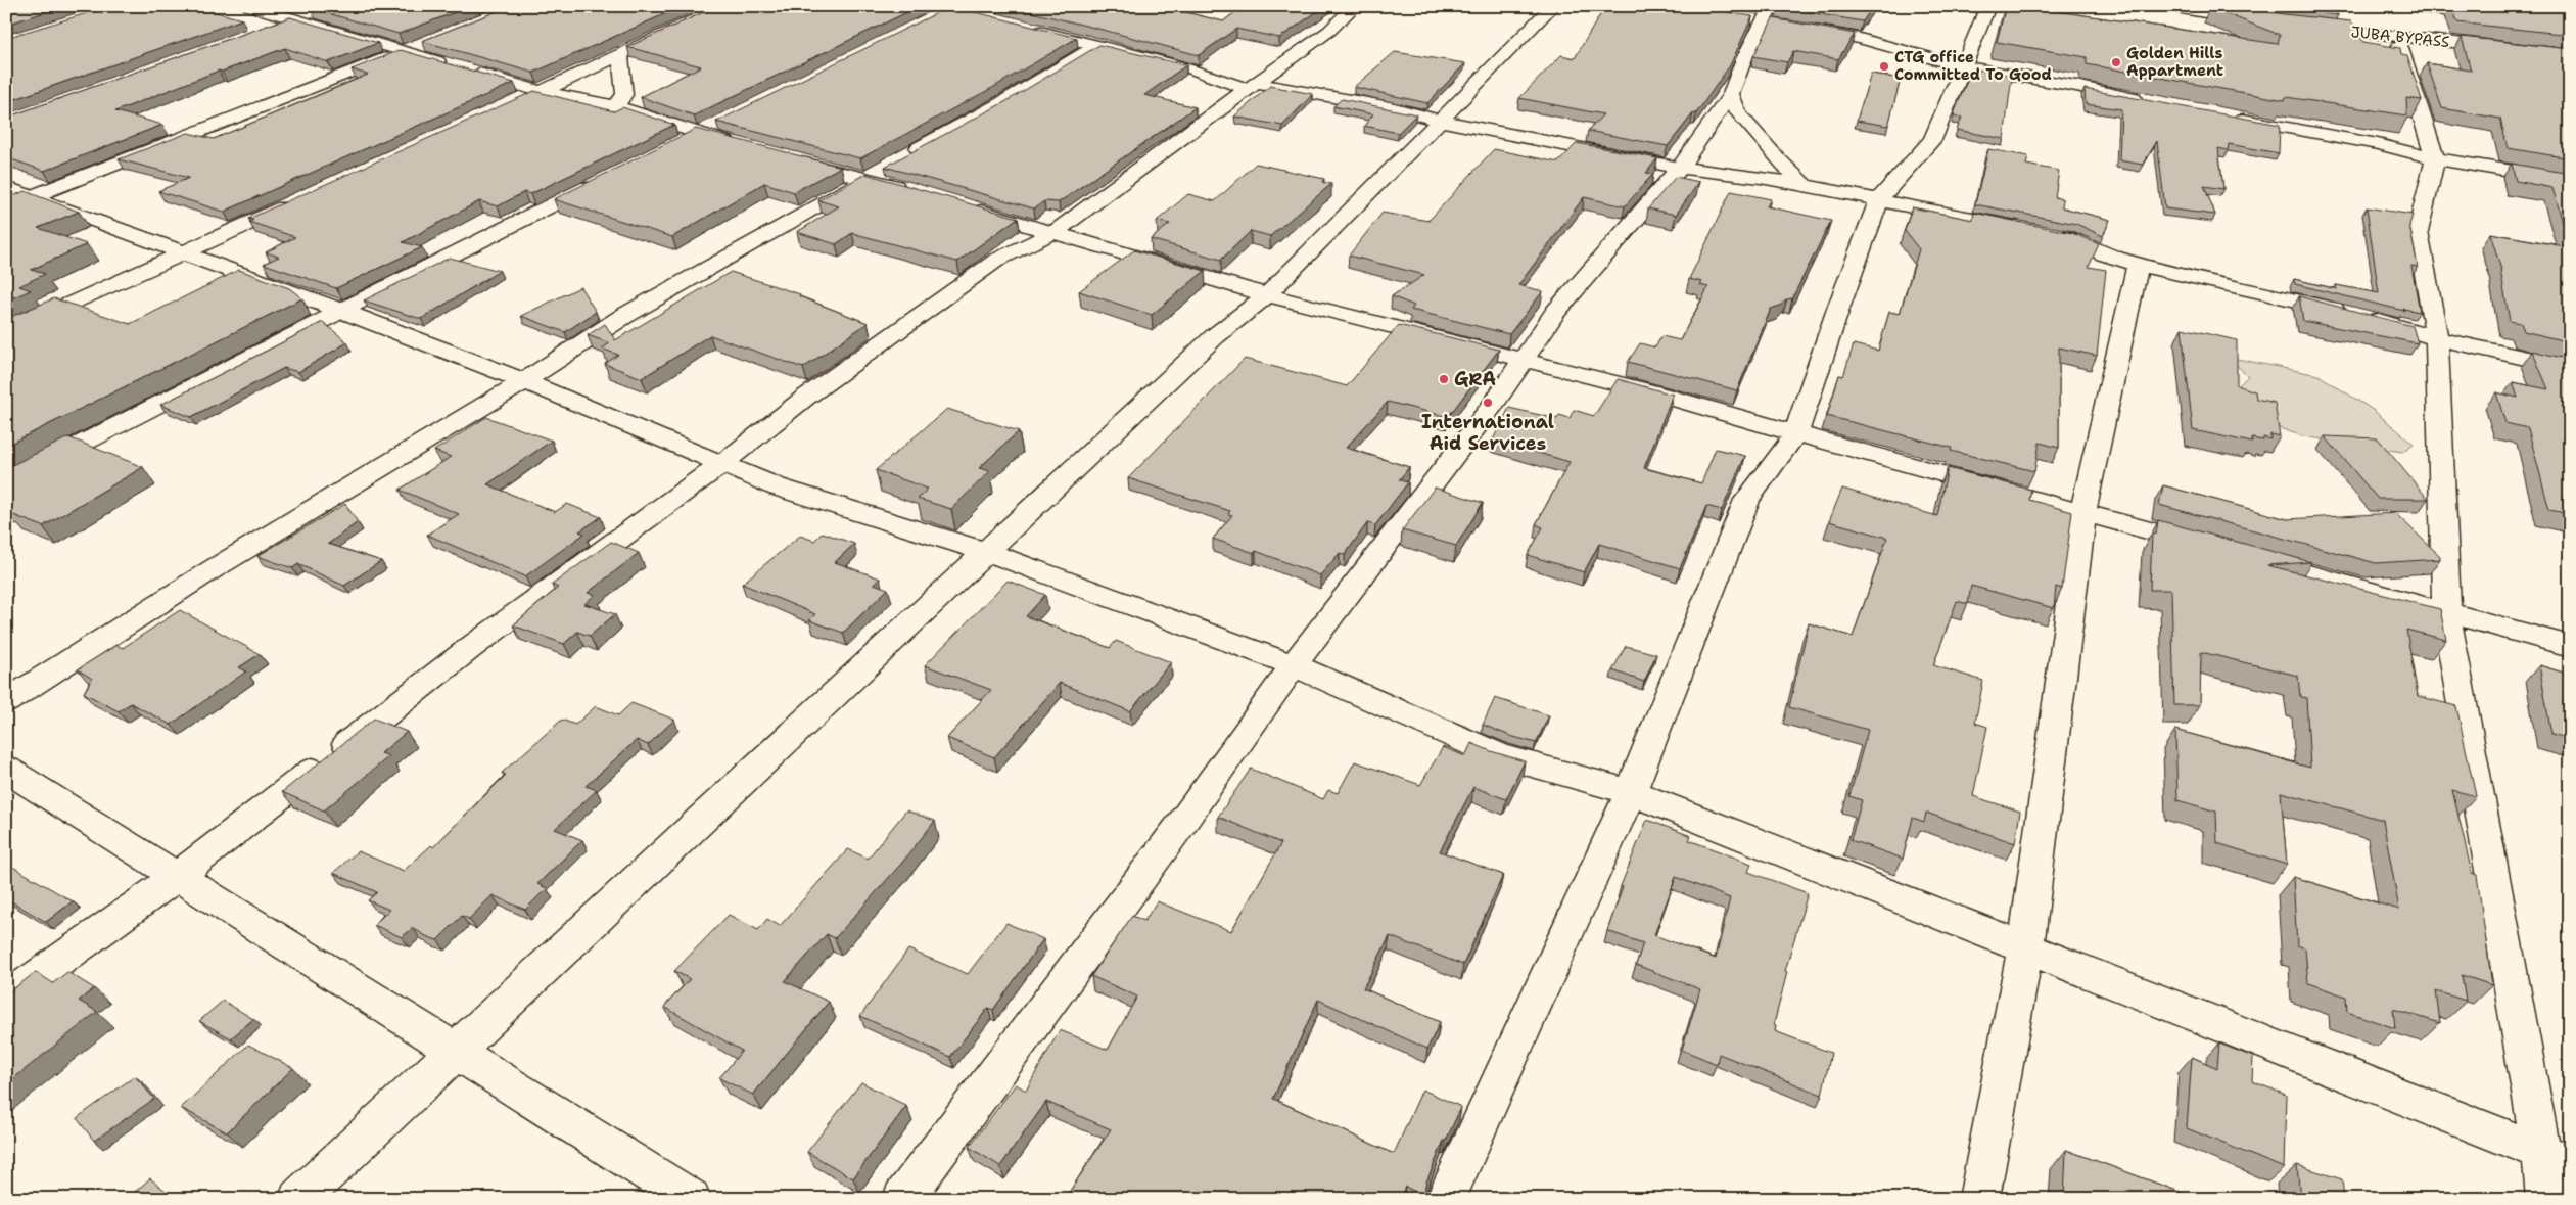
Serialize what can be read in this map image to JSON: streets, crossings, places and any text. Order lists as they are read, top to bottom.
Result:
{
  "streets": {
    "street": ["JUBA BYPASS"]
  },
  "places": [
    "Golden Hills Appartment",
    "CTG office Committed To Good",
    "GRA",
    "International Aid Services"
  ]
}
